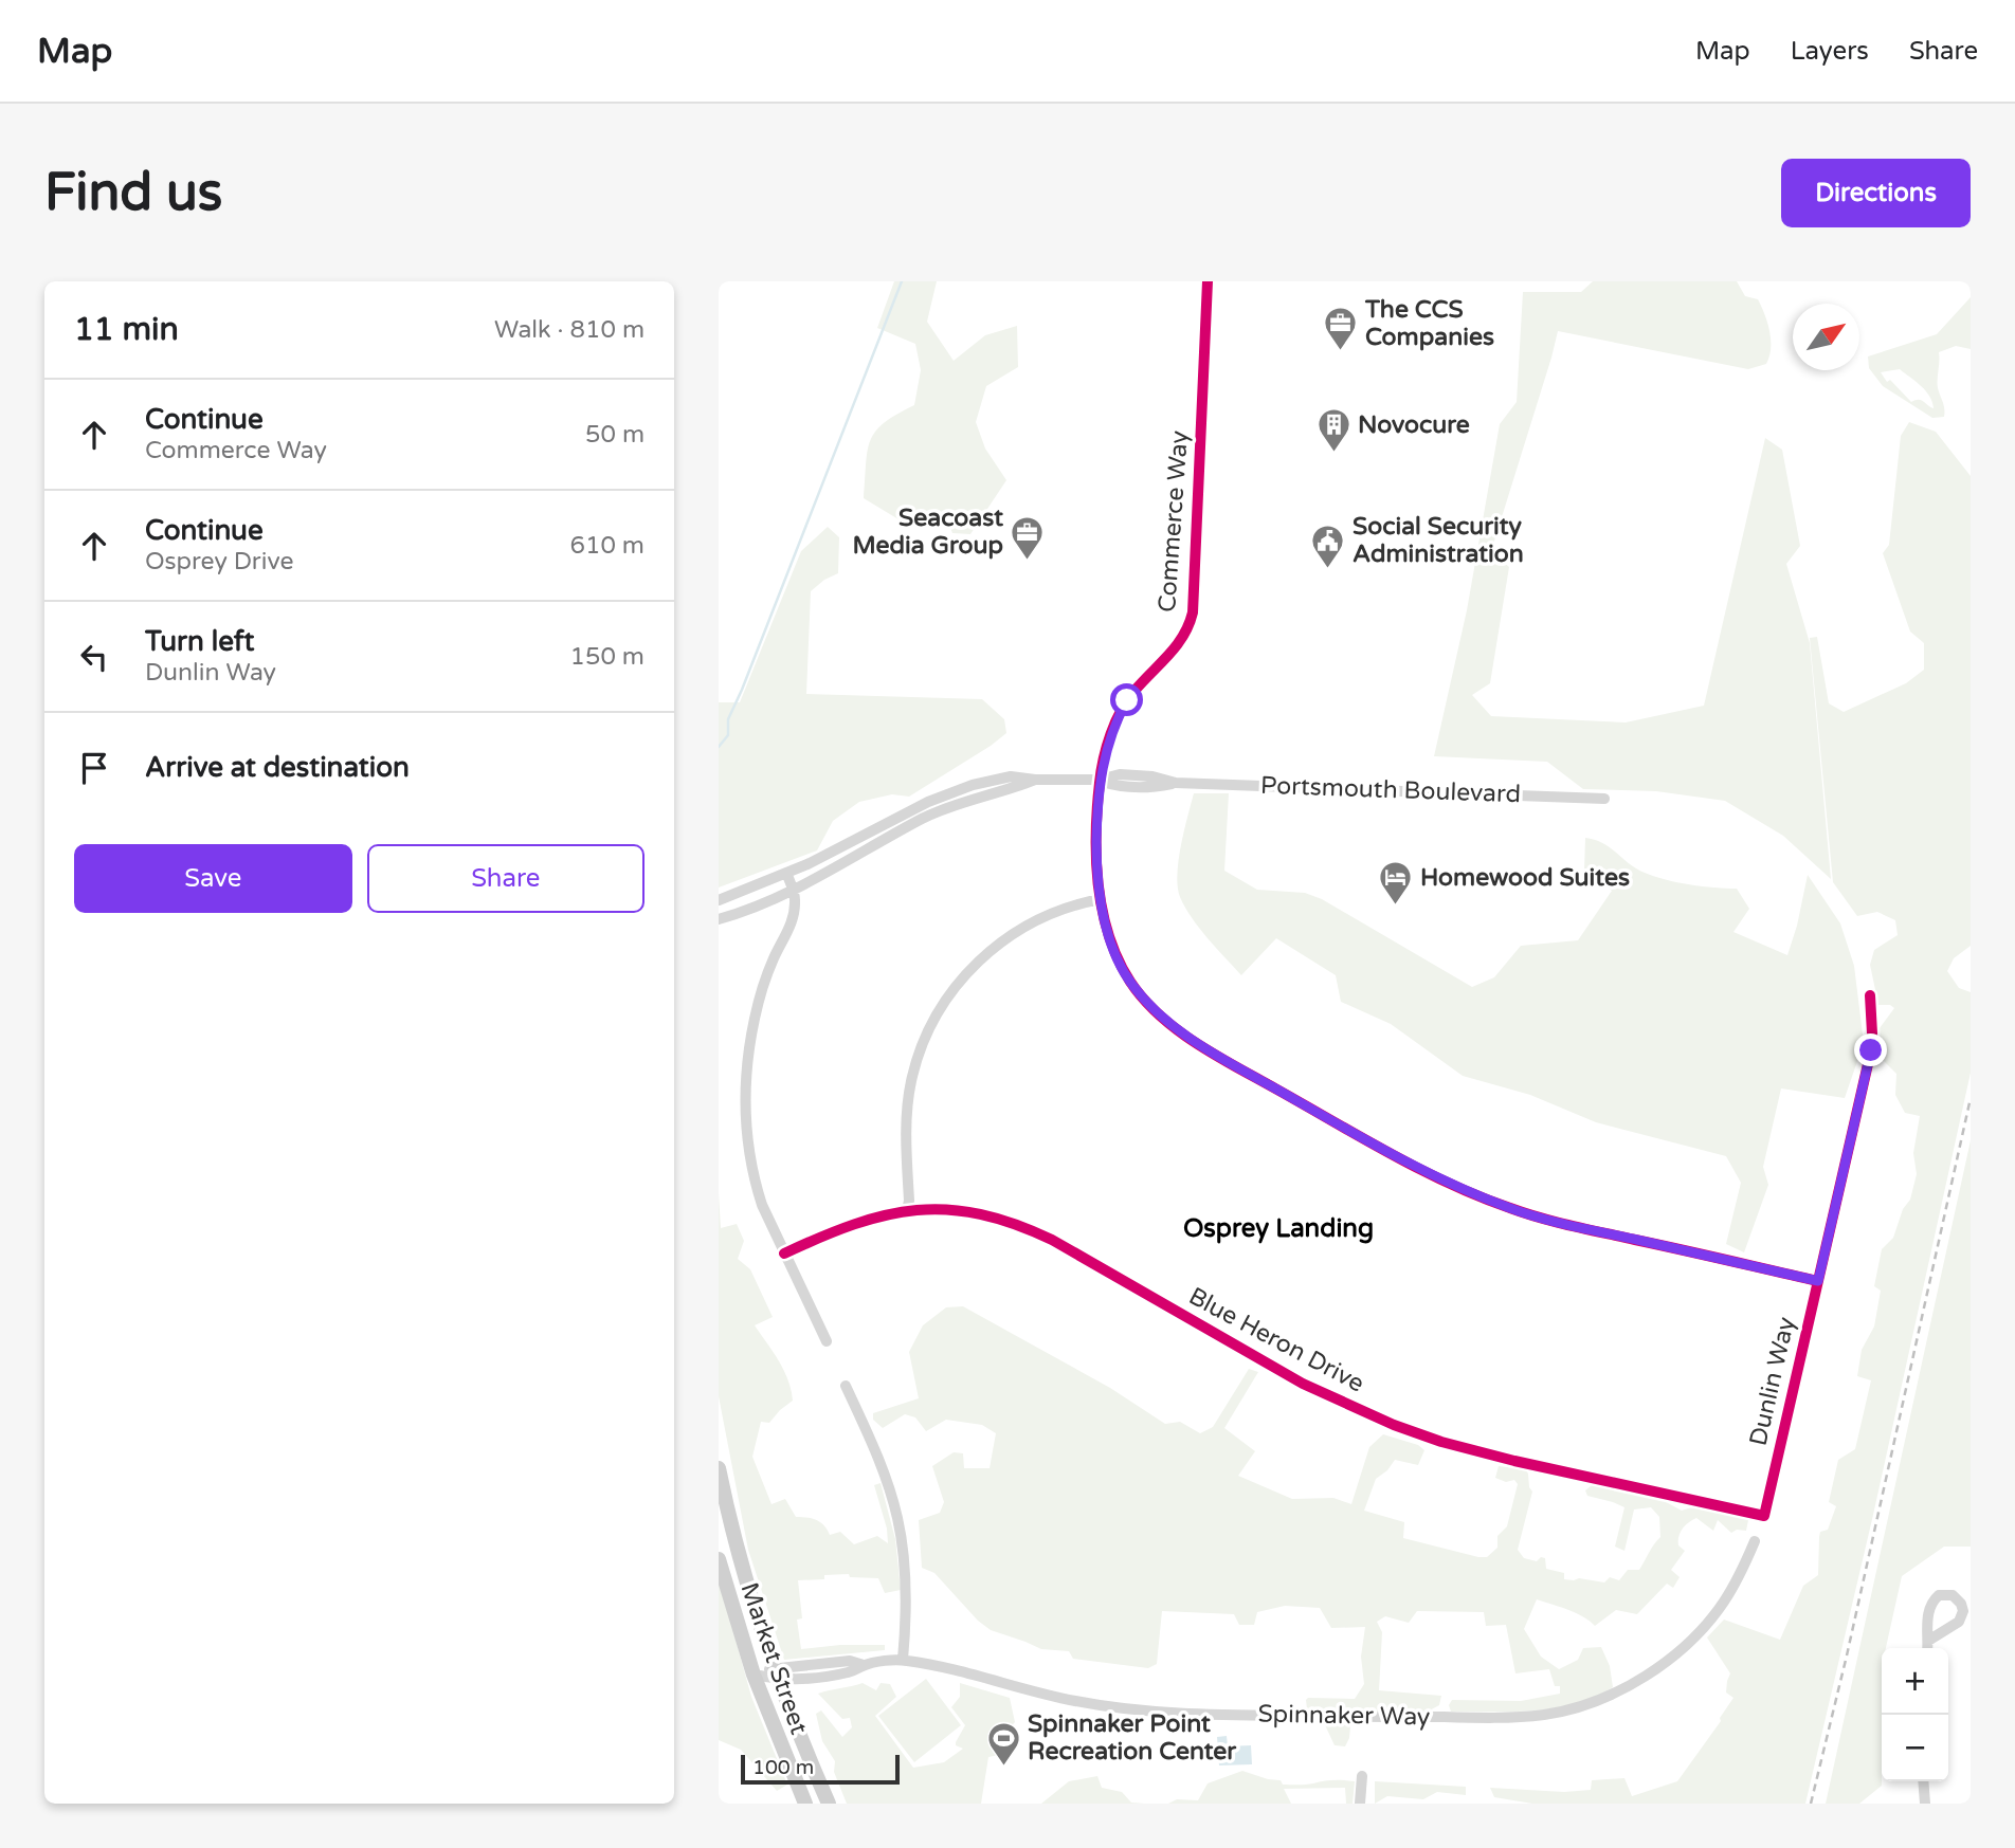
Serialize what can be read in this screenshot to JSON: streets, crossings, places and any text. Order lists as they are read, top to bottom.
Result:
{
  "streets": {
    "main road": ["Market Street"],
    "street": [
      "Commerce Way",
      "Portsmouth Boulevard",
      "Blue Heron Drive",
      "Dunlin Way",
      "Spinnaker Way"
    ]
  },
  "crossings": [
    ["Commerce Way", "Portsmouth Boulevard"],
    ["Commerce Way", "Dunlin Way"],
    ["Blue Heron Drive", "Dunlin Way"],
    ["Market Street", "Spinnaker Way"]
  ],
  "districts": ["Osprey Landing"],
  "places": {
    "office": ["The CCS Companies", "Seacoast Media Group"],
    "building": ["Novocure"],
    "public building": ["Social Security Administration"],
    "hotel": ["Homewood Suites"],
    "sports": ["Spinnaker Point Recreation Center"]
  },
  "scale_bar": "100 m",
  "north": "top right",
  "page": {
    "header": "Map",
    "nav": ["Map", "Layers", "Share"],
    "buttons": [
      "Directions",
      ["Save", "Share"]
    ],
    "title": "Find us",
    "heading": ["11 min", "Walk · 810 m"],
    "list": [
      ["Continue", "Commerce Way", "50 m"],
      ["Continue", "Osprey Drive", "610 m"],
      ["Turn left", "Dunlin Way", "150 m"],
      "Arrive at destination"
    ],
    "map_buttons": ["+", "−"],
    "scale": "100 m"
  }
}
